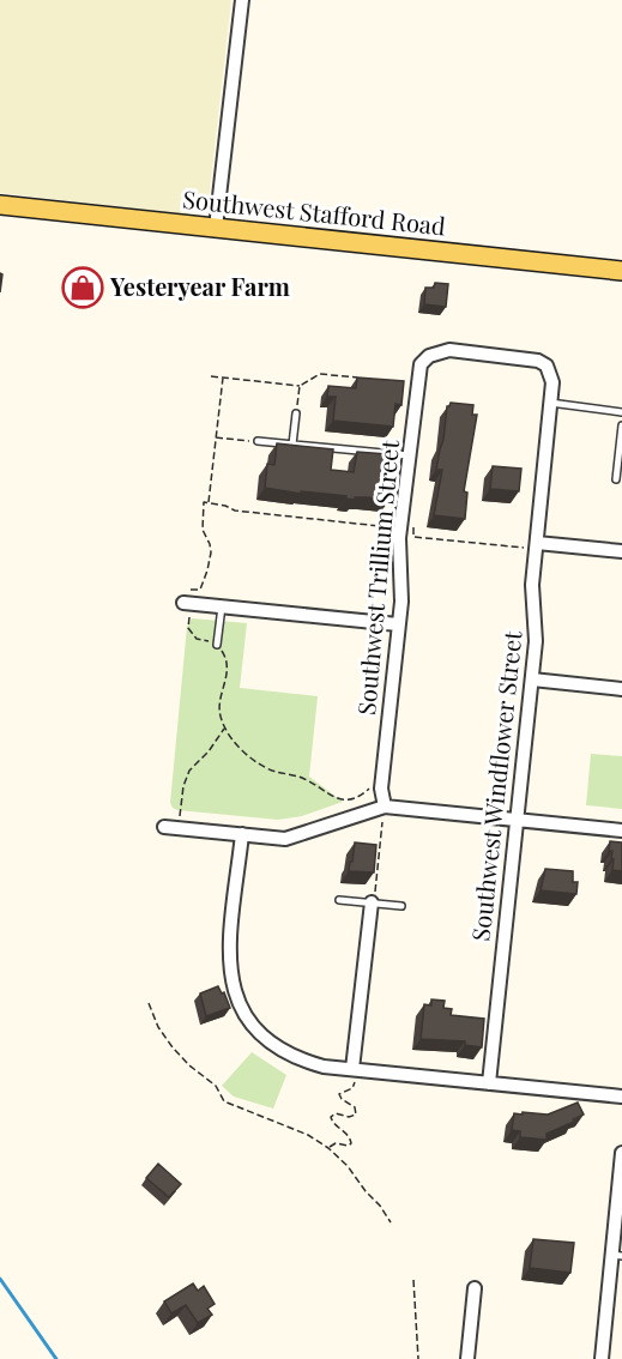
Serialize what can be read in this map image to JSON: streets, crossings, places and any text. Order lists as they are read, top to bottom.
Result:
{
  "streets": {
    "main road": ["Southwest Stafford Road"],
    "street": ["Southwest Trillium Street", "Southwest Windflower Street"]
  },
  "crossings": [
    ["Southwest Trillium Street", "Southwest Windflower Street"]
  ],
  "places": {
    "shop": ["Yesteryear Farm"]
  }
}
